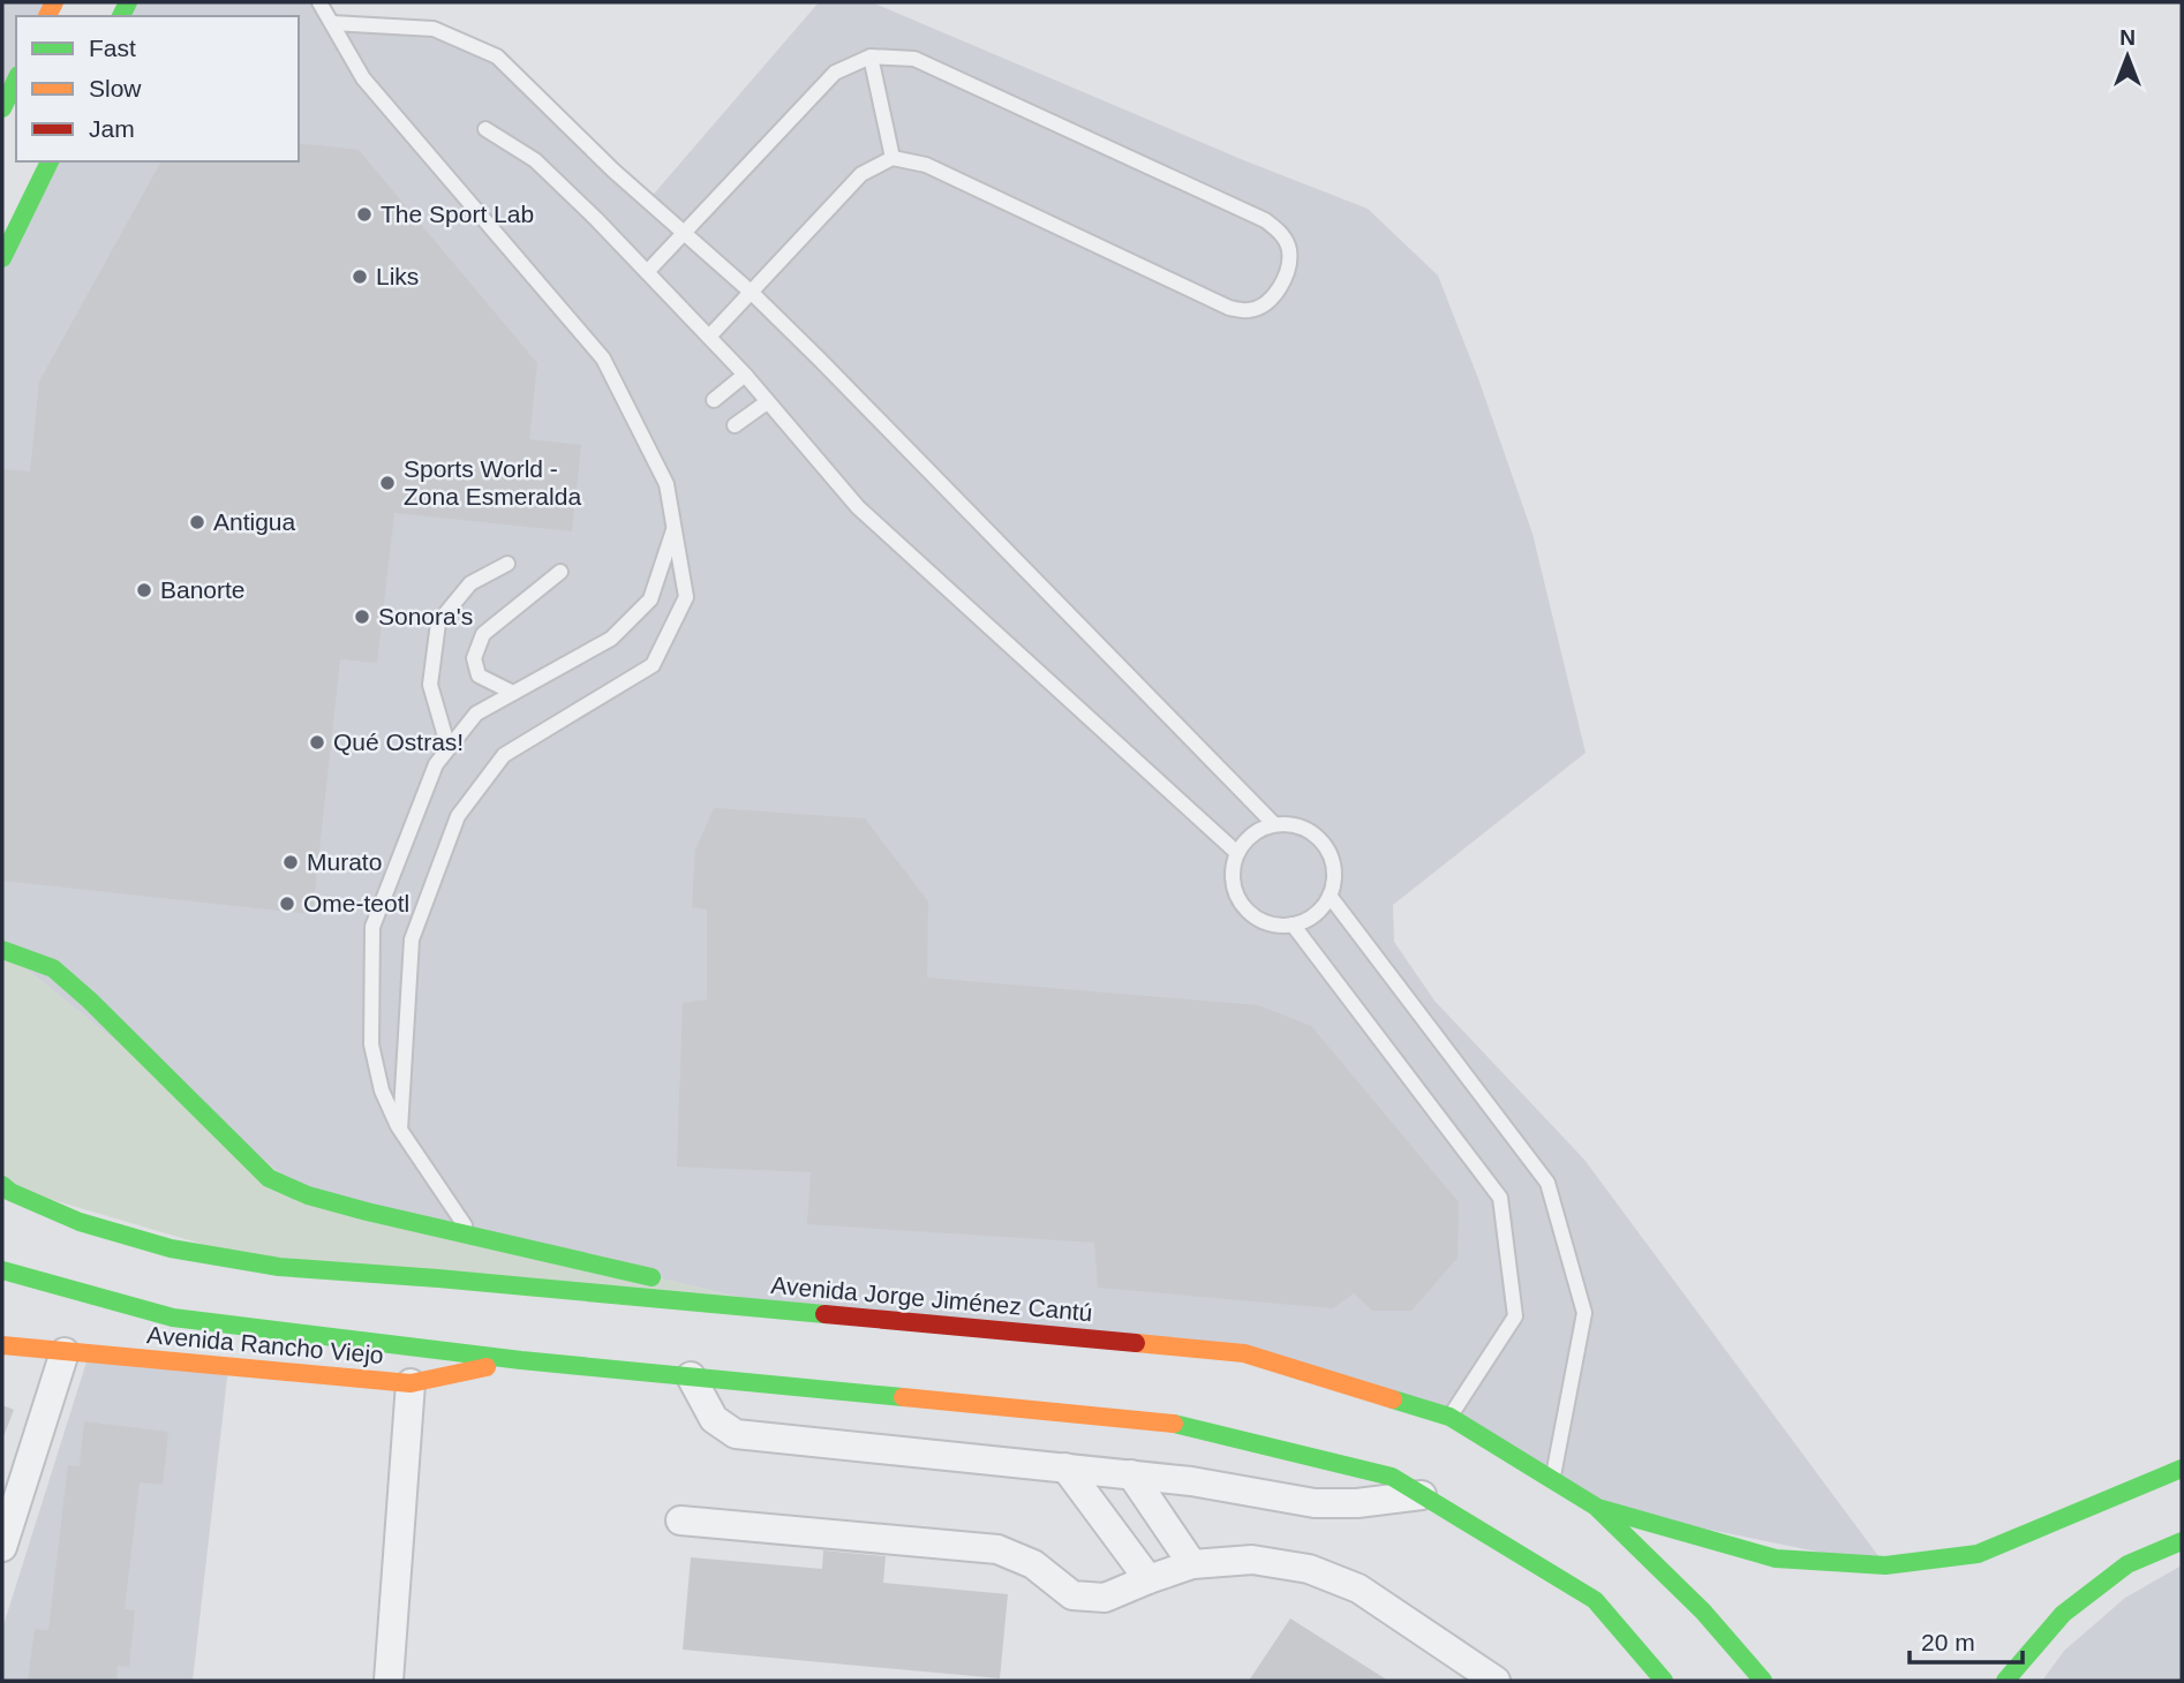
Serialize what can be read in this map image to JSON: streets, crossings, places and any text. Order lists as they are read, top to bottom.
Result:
{
  "streets": {
    "main road": ["Avenida Jorge Jiménez Cantú", "Avenida Rancho Viejo"]
  },
  "places": [
    "The Sport Lab",
    "Liks",
    "Sports World - Zona Esmeralda",
    "Antigua",
    "Banorte",
    "Sonora's",
    "Qué Ostras!",
    "Murato",
    "Ome-teotl"
  ],
  "legend": ["Fast", "Slow", "Jam"],
  "scale_bar": "20 m",
  "north": "top"
}
